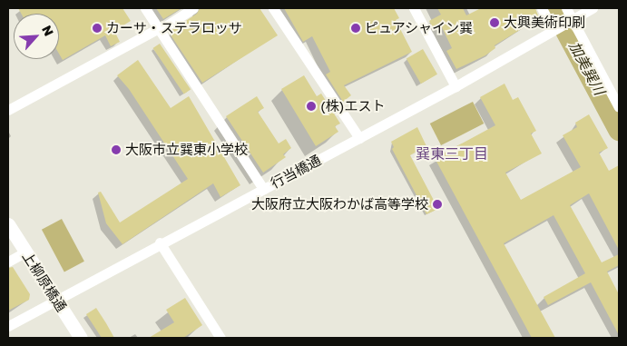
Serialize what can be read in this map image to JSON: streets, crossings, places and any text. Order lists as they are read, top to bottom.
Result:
{
  "streets": {
    "street": ["行当橋通", "上柳原橋通"]
  },
  "crossings": [
    ["行当橋通", "上柳原橋通"]
  ],
  "districts": ["巽東三丁目"],
  "water": ["加美巽川"],
  "places": [
    "大興美術印刷",
    "カーサ・ステラロッサ",
    "ピュアシャイン巽",
    "(株)エスト",
    "大阪市立巽東小学校",
    "大阪府立大阪わかば高等学校"
  ],
  "north": "top right"
}
